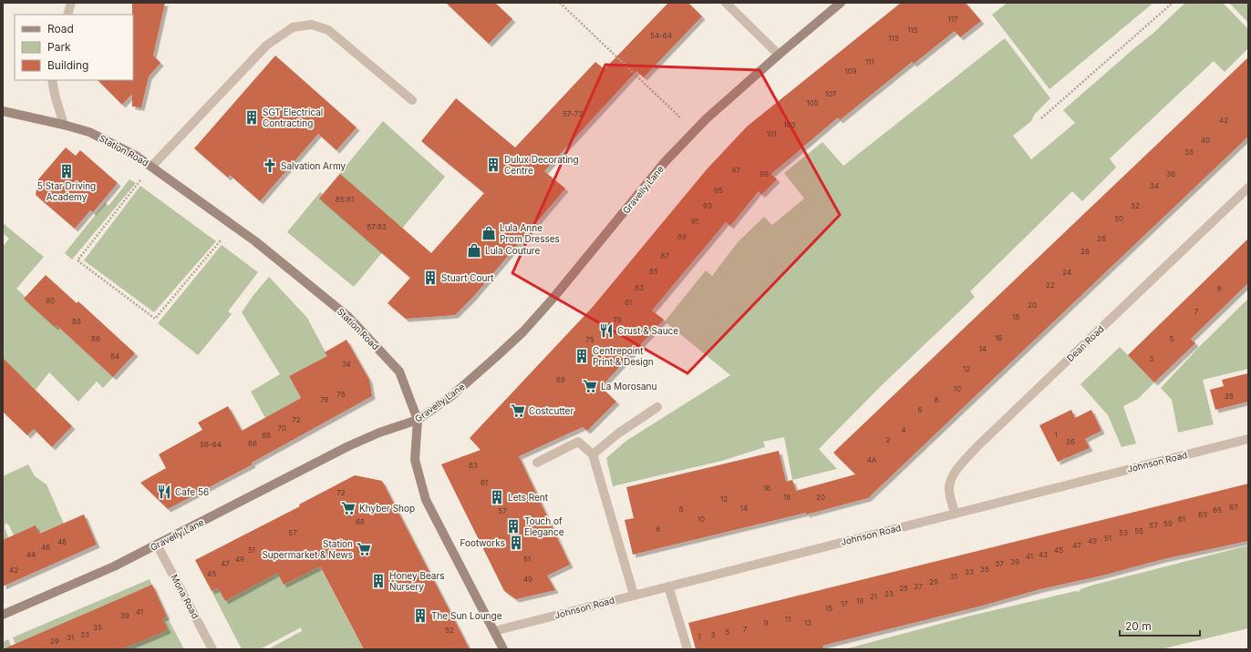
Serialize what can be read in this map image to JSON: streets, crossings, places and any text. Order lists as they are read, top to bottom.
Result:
{
  "streets": {
    "main road": ["Station Road", "Gravelly Lane"],
    "street": ["Dean Road", "Johnson Road", "Mona Road"]
  },
  "crossings": [
    ["Station Road", "Gravelly Lane"],
    ["Station Road", "Johnson Road"],
    ["Gravelly Lane", "Mona Road"],
    ["Dean Road", "Johnson Road"]
  ],
  "places": {
    "building": [
      "SGT Electrical Contracting",
      "Dulux Decorating Centre",
      "5 Star Driving Academy",
      "Stuart Court",
      "Centrepoint Print & Design",
      "Lets Rent",
      "Touch of Elegance",
      "Footworks",
      "Honey Bears Nursery",
      "The Sun Lounge"
    ],
    "church": ["Salvation Army"],
    "shop": ["Lula Anne Prom Dresses", "Lula Couture"],
    "restaurant": ["Crust & Sauce", "Cafe 56"],
    "supermarket": [
      "La Morosanu",
      "Costcutter",
      "Khyber Shop",
      "Station Supermarket & News"
    ]
  },
  "house_numbers": [
    "117",
    "115",
    "54-64",
    "113",
    "111",
    "109",
    "107",
    "105",
    "57-73",
    "42",
    "103",
    "101",
    "40",
    "38",
    "97",
    "99",
    "36",
    "34",
    "95",
    "85:81",
    "93",
    "32",
    "30",
    "91",
    "87:83",
    "89",
    "28",
    "26",
    "87",
    "85",
    "24",
    "22",
    "83",
    "9",
    "90",
    "81",
    "20",
    "7",
    "18",
    "79",
    "88",
    "16",
    "86",
    "5",
    "75",
    "14",
    "84",
    "3",
    "74",
    "12",
    "69",
    "10",
    "78",
    "28",
    "76",
    "8",
    "6",
    "72",
    "70",
    "4",
    "1",
    "68",
    "2",
    "26",
    "66",
    "58-64",
    "4A",
    "63",
    "61",
    "16",
    "72",
    "18",
    "20",
    "12",
    "67",
    "14",
    "8",
    "65",
    "57",
    "63",
    "10",
    "61",
    "68",
    "59",
    "57",
    "6",
    "55",
    "57",
    "53",
    "51",
    "49",
    "48",
    "47",
    "46",
    "51",
    "45",
    "44",
    "43",
    "41",
    "49",
    "51",
    "39",
    "47",
    "37",
    "35",
    "42",
    "33",
    "45",
    "31",
    "49",
    "29",
    "27",
    "25",
    "23",
    "21",
    "19",
    "17",
    "15",
    "41",
    "39",
    "11",
    "9",
    "13",
    "35",
    "7",
    "52",
    "5",
    "33",
    "3",
    "1",
    "31",
    "29"
  ],
  "legend": ["Road", "Park", "Building"],
  "scale_bar": "20 m"
}
